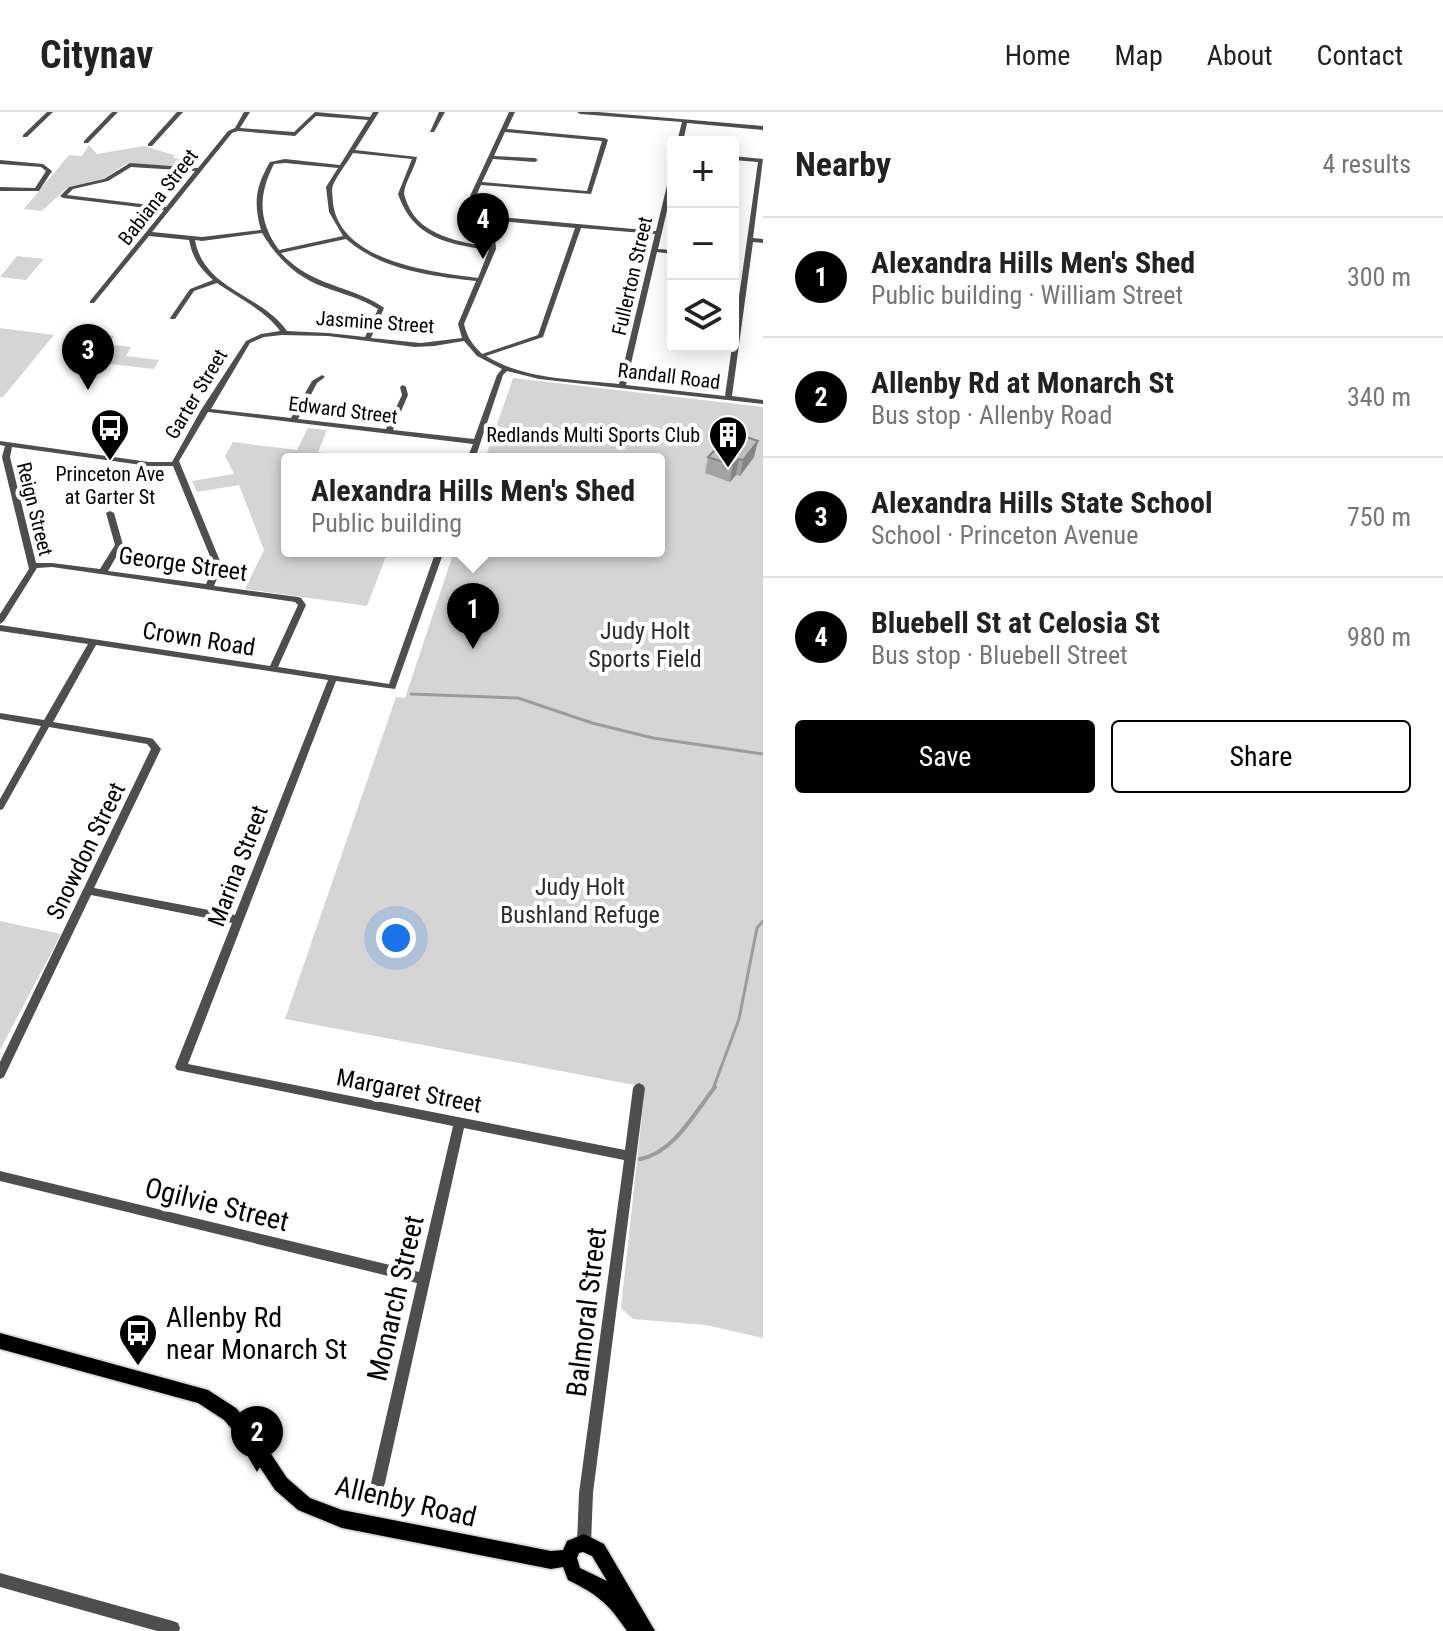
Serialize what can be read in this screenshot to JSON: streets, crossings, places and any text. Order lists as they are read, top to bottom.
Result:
{
  "streets": {
    "main road": ["Allenby Road"],
    "street": [
      "Babiana Street",
      "Fullerton Street",
      "Jasmine Street",
      "Randall Road",
      "Garter Street",
      "Edward Street",
      "Reign Street",
      "George Street",
      "Crown Road",
      "Snowdon Street",
      "Marina Street",
      "Margaret Street",
      "Ogilvie Street",
      "Monarch Street",
      "Balmoral Street"
    ]
  },
  "crossings": [
    ["Fullerton Street", "Randall Road"],
    ["Jasmine Street", "Garter Street"],
    ["Garter Street", "Edward Street"],
    ["Garter Street", "George Street"],
    ["Reign Street", "George Street"],
    ["George Street", "Crown Road"],
    ["Crown Road", "Marina Street"],
    ["Marina Street", "Margaret Street"],
    ["Margaret Street", "Monarch Street"],
    ["Margaret Street", "Balmoral Street"],
    ["Ogilvie Street", "Monarch Street"],
    ["Balmoral Street", "Allenby Road"]
  ],
  "parks": ["Judy Holt Sports Field", "Judy Holt Bushland Refuge"],
  "places": {
    "bus stop": ["Princeton Ave at Garter St", "Allenby Rd near Monarch St"],
    "building": ["Redlands Multi Sports Club"]
  },
  "page": {
    "header": "Citynav",
    "nav": [
      "Home",
      "Map",
      "About",
      "Contact"
    ],
    "heading": ["Nearby", "4 results"],
    "map_buttons": ["+", "−"],
    "pins": [
      "4",
      "3",
      "1",
      "2"
    ],
    "list": [
      {
        "mark": "1",
        "name": "Alexandra Hills Men's Shed",
        "note": "Public building · William Street",
        "value": "300 m"
      },
      {
        "mark": "2",
        "name": "Allenby Rd at Monarch St",
        "note": "Bus stop · Allenby Road",
        "value": "340 m"
      },
      {
        "mark": "3",
        "name": "Alexandra Hills State School",
        "note": "School · Princeton Avenue",
        "value": "750 m"
      },
      {
        "mark": "4",
        "name": "Bluebell St at Celosia St",
        "note": "Bus stop · Bluebell Street",
        "value": "980 m"
      }
    ],
    "popup": ["Alexandra Hills Men's Shed", "Public building"],
    "buttons": ["Save", "Share"]
  }
}
